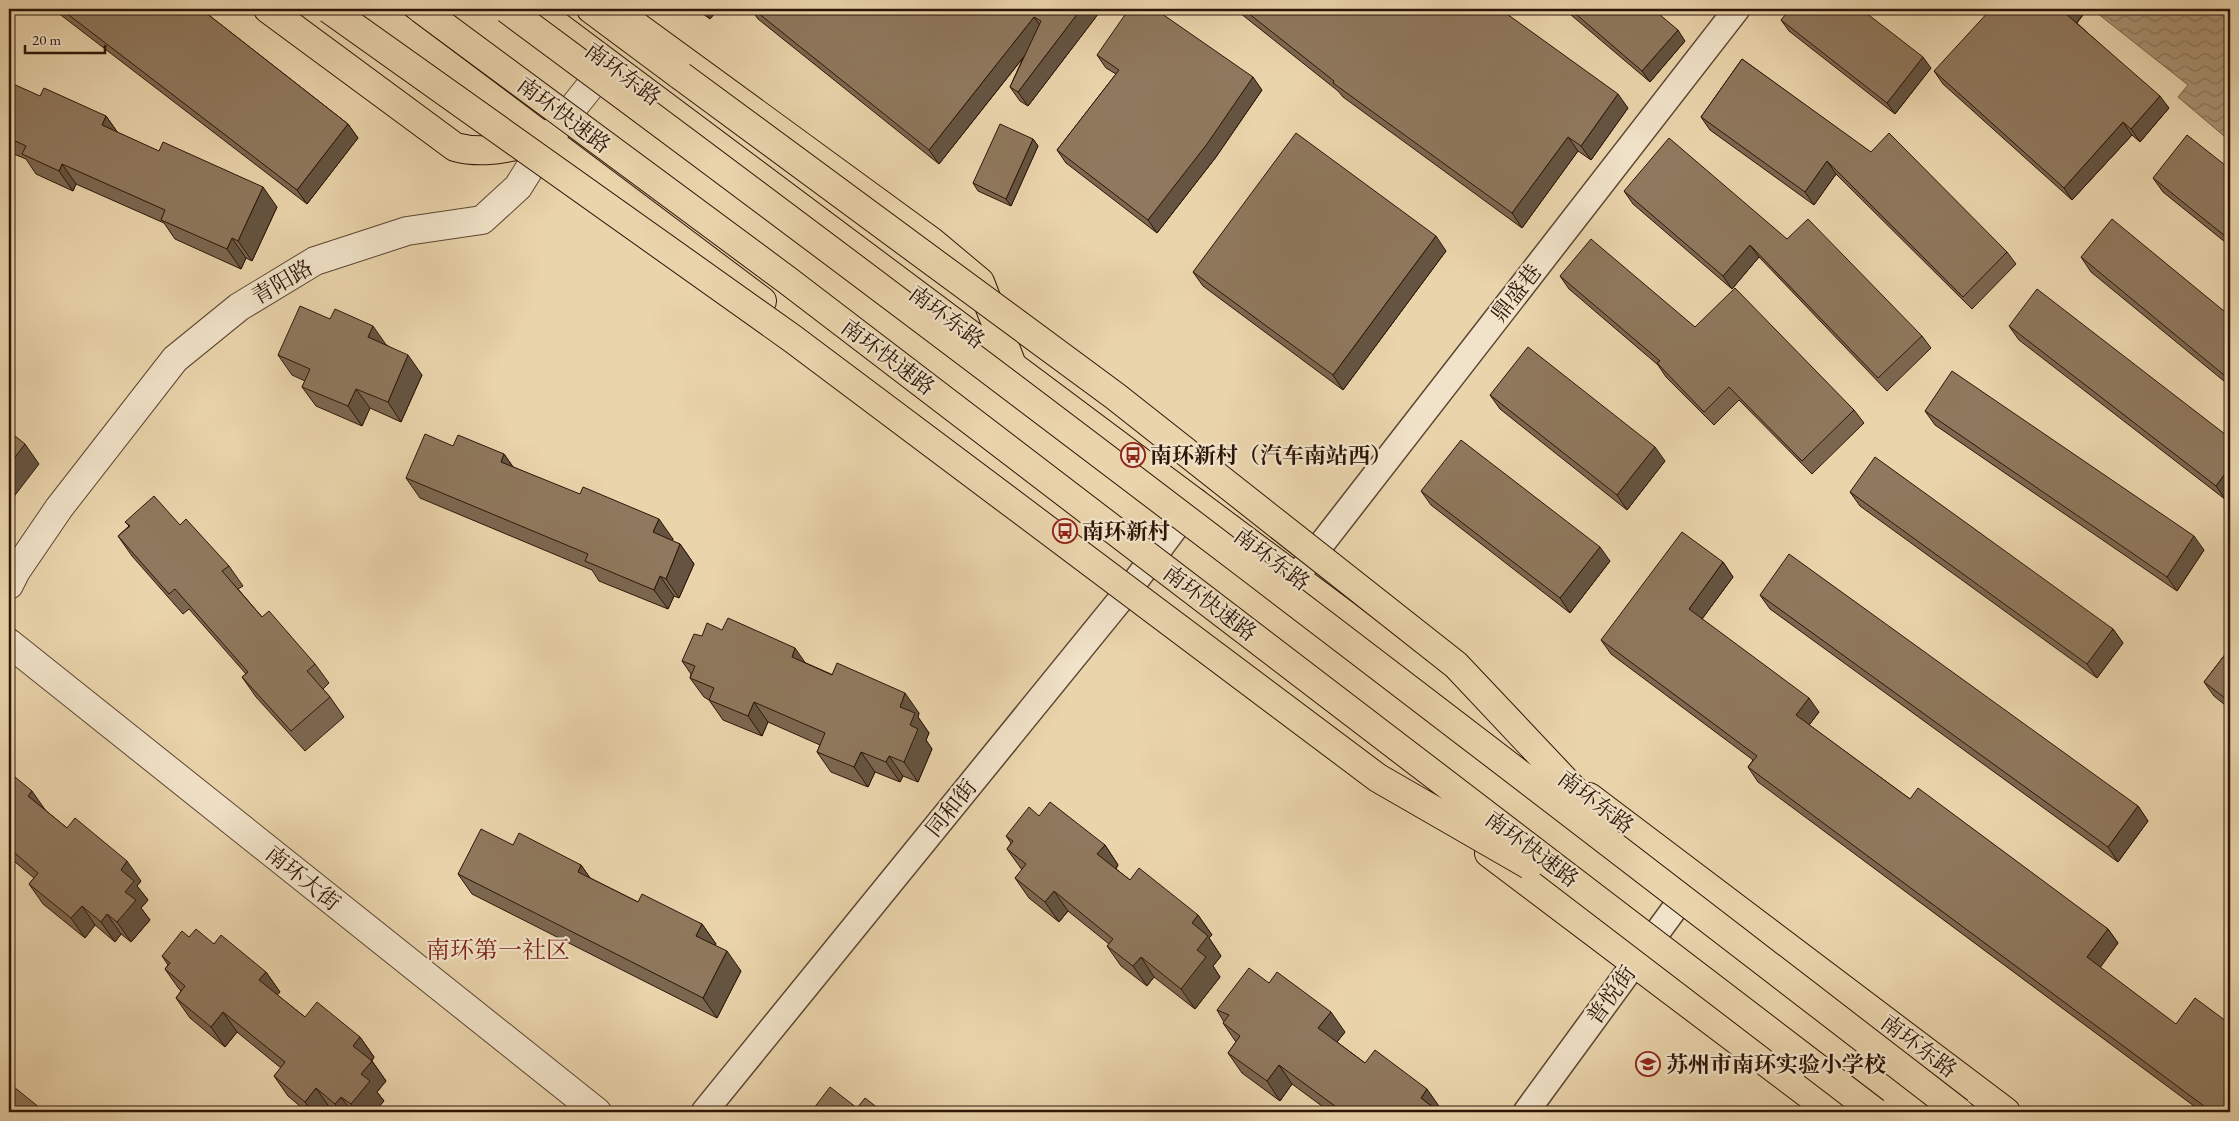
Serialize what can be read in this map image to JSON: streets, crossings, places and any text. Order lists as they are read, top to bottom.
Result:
{
  "streets": {
    "main road": ["南环东路", "南环快速路"],
    "street": [
      "青阳路",
      "鼎盛巷",
      "同和街",
      "南环大街",
      "普悦街"
    ]
  },
  "crossings": [
    ["南环东路", "青阳路"],
    ["南环东路", "鼎盛巷"],
    ["南环东路", "同和街"],
    ["南环东路", "普悦街"]
  ],
  "districts": ["南环第一社区"],
  "places": {
    "bus stop": ["南环新村（汽车南站西）", "南环新村"],
    "school or university": ["苏州市南环实验小学校"]
  },
  "scale_bar": "20 m"
}
